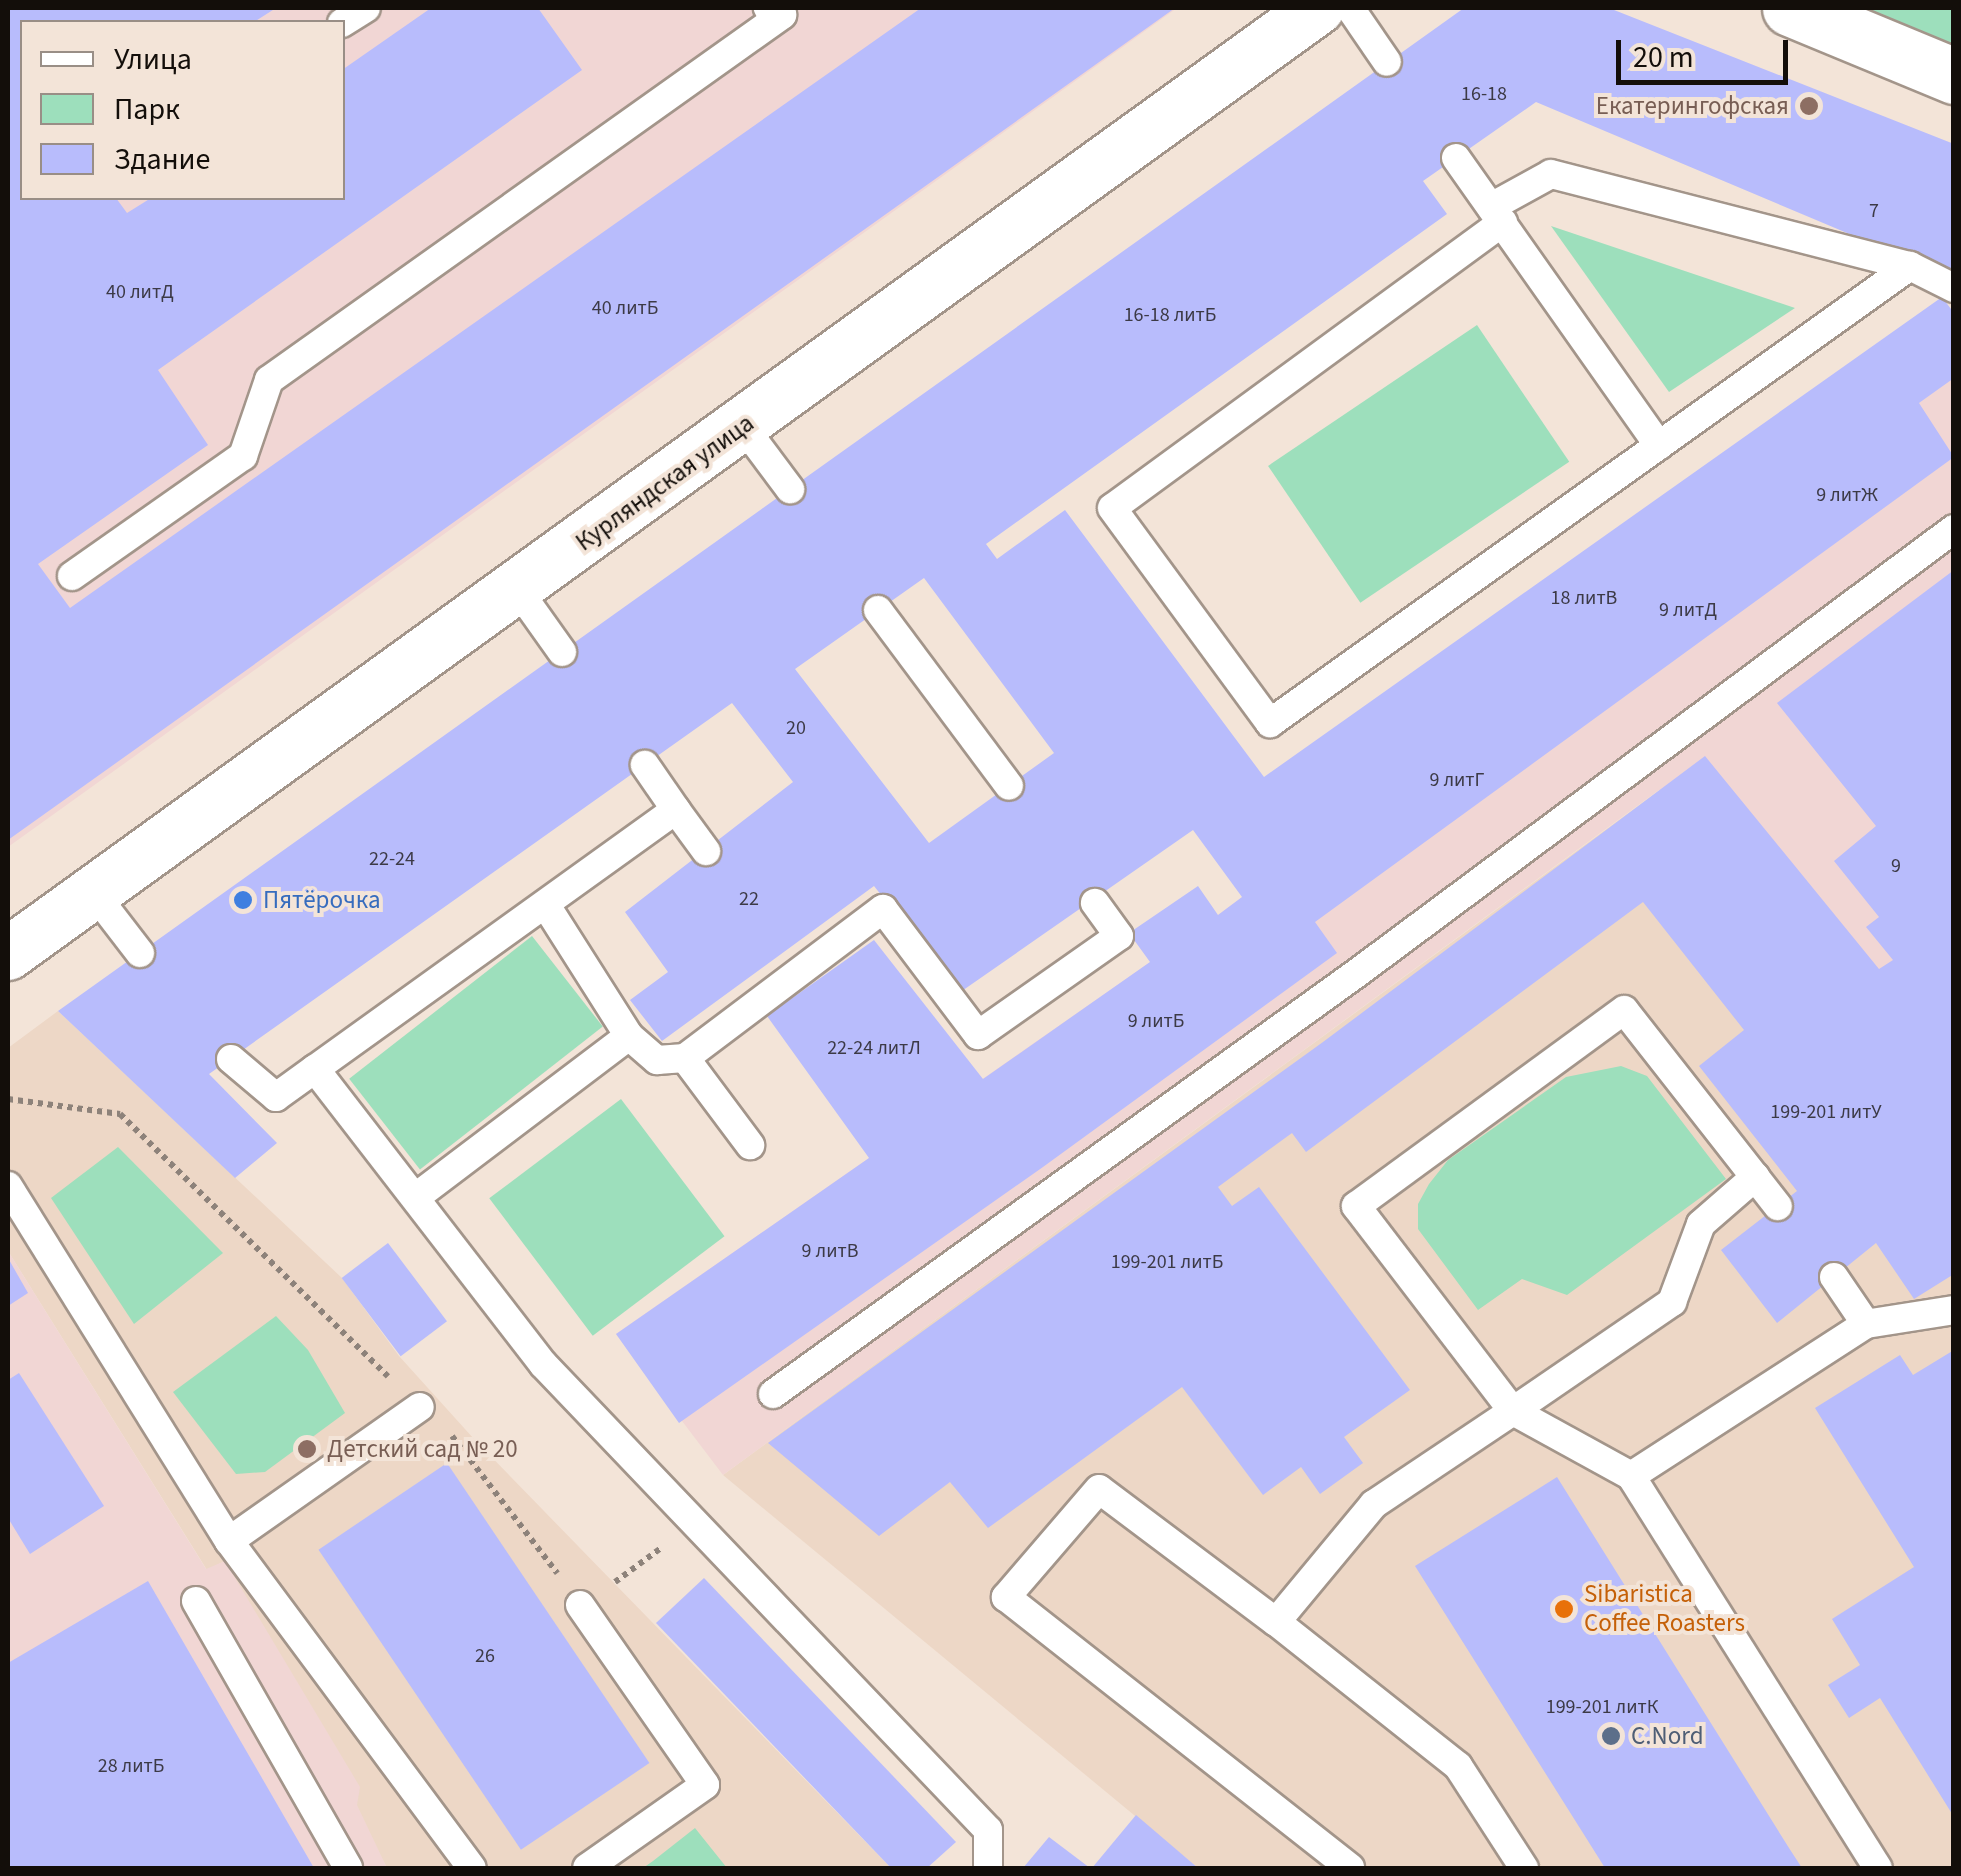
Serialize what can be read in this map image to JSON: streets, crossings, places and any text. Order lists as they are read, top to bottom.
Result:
{
  "streets": {
    "street": ["Курляндская улица"]
  },
  "places": [
    "Екатерингофская",
    "Пятёрочка",
    "Детский сад № 20",
    "Sibaristica Coffee Roasters",
    "C.Nord"
  ],
  "house_numbers": [
    "16-18",
    "7",
    "40 литД",
    "40 литБ",
    "16-18 литБ",
    "9 литЖ",
    "18 литВ",
    "9 литД",
    "20",
    "9 литГ",
    "22-24",
    "9",
    "22",
    "9 литБ",
    "22-24 литЛ",
    "199-201 литУ",
    "9 литВ",
    "199-201 литБ",
    "26",
    "199-201 литК",
    "28 литБ"
  ],
  "legend": ["Улица", "Парк", "Здание"],
  "scale_bar": "20 m"
}
